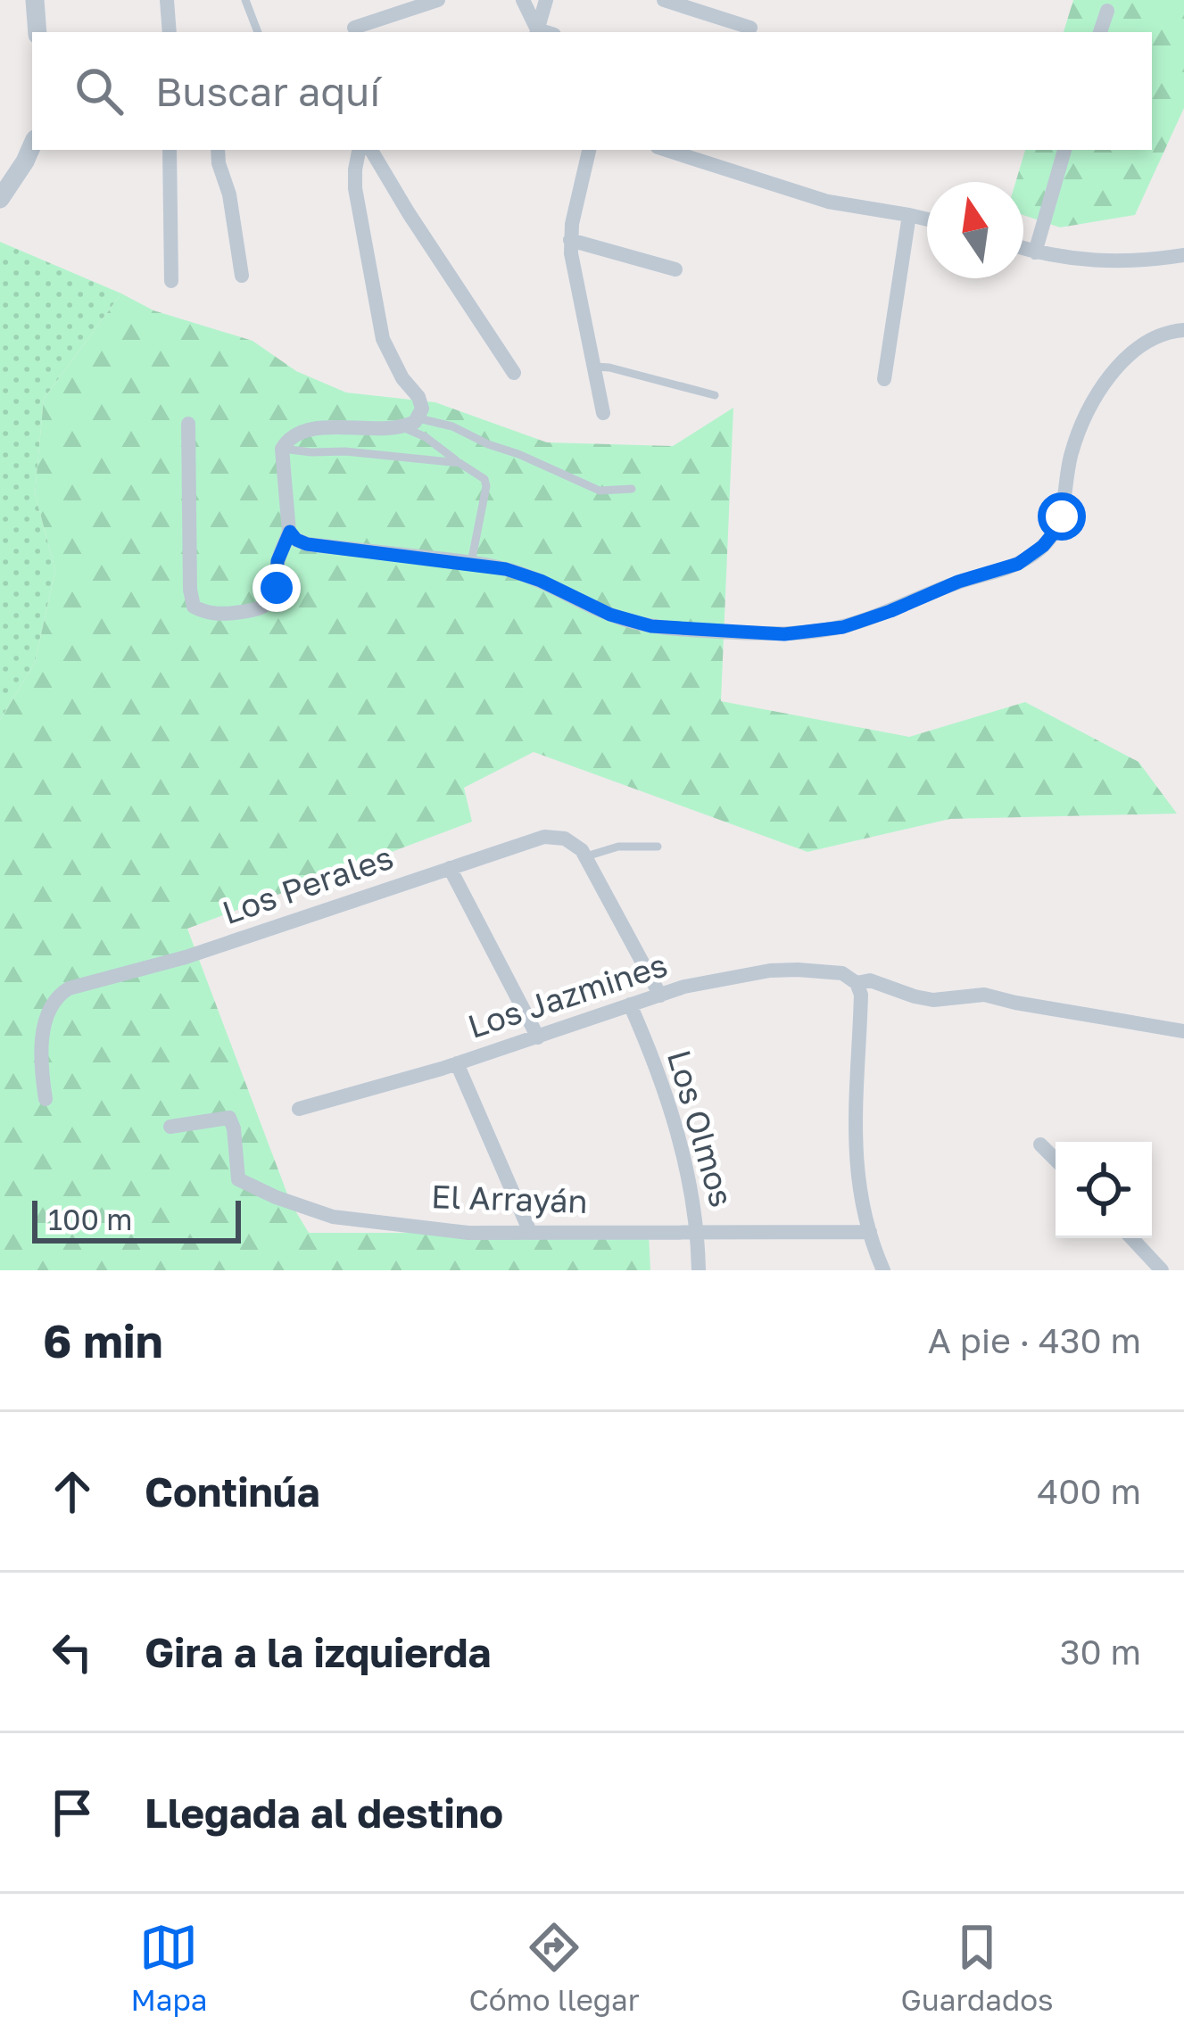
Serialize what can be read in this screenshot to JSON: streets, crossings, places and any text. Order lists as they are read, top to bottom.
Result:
{
  "streets": {
    "street": [
      "Los Perales",
      "Los Jazmines",
      "Los Olmos",
      "El Arrayán"
    ]
  },
  "crossings": [
    ["Los Jazmines", "Los Olmos"],
    ["Los Olmos", "El Arrayán"]
  ],
  "scale_bar": "100 m",
  "north": "top",
  "page": {
    "search": "Buscar aquí",
    "scale": "100 m",
    "heading": ["6 min", "A pie · 430 m"],
    "list": [
      ["Continúa", "400 m"],
      ["Gira a la izquierda", "30 m"],
      "Llegada al destino"
    ],
    "nav": ["Mapa", "Cómo llegar", "Guardados"]
  }
}
